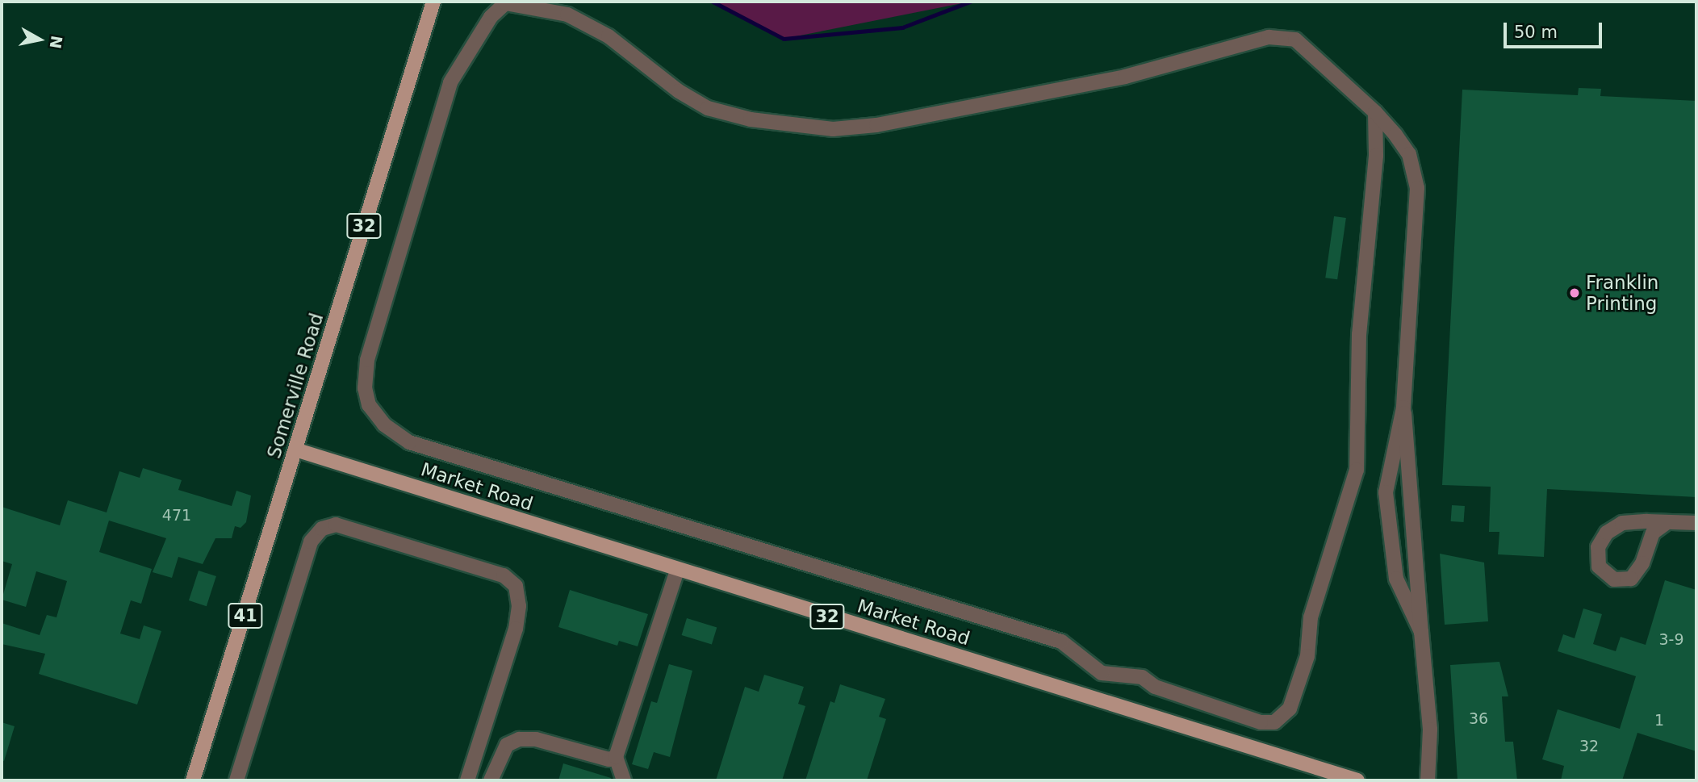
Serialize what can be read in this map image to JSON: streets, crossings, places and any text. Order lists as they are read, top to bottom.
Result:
{
  "streets": {
    "main road": [
      "32",
      "Somerville Road",
      "Market Road",
      "41"
    ]
  },
  "crossings": [
    ["Somerville Road", "Market Road"]
  ],
  "places": ["Franklin Printing"],
  "house_numbers": [
    "471",
    "3-9",
    "36",
    "1",
    "32"
  ],
  "scale_bar": "50 m",
  "north": "right"
}
